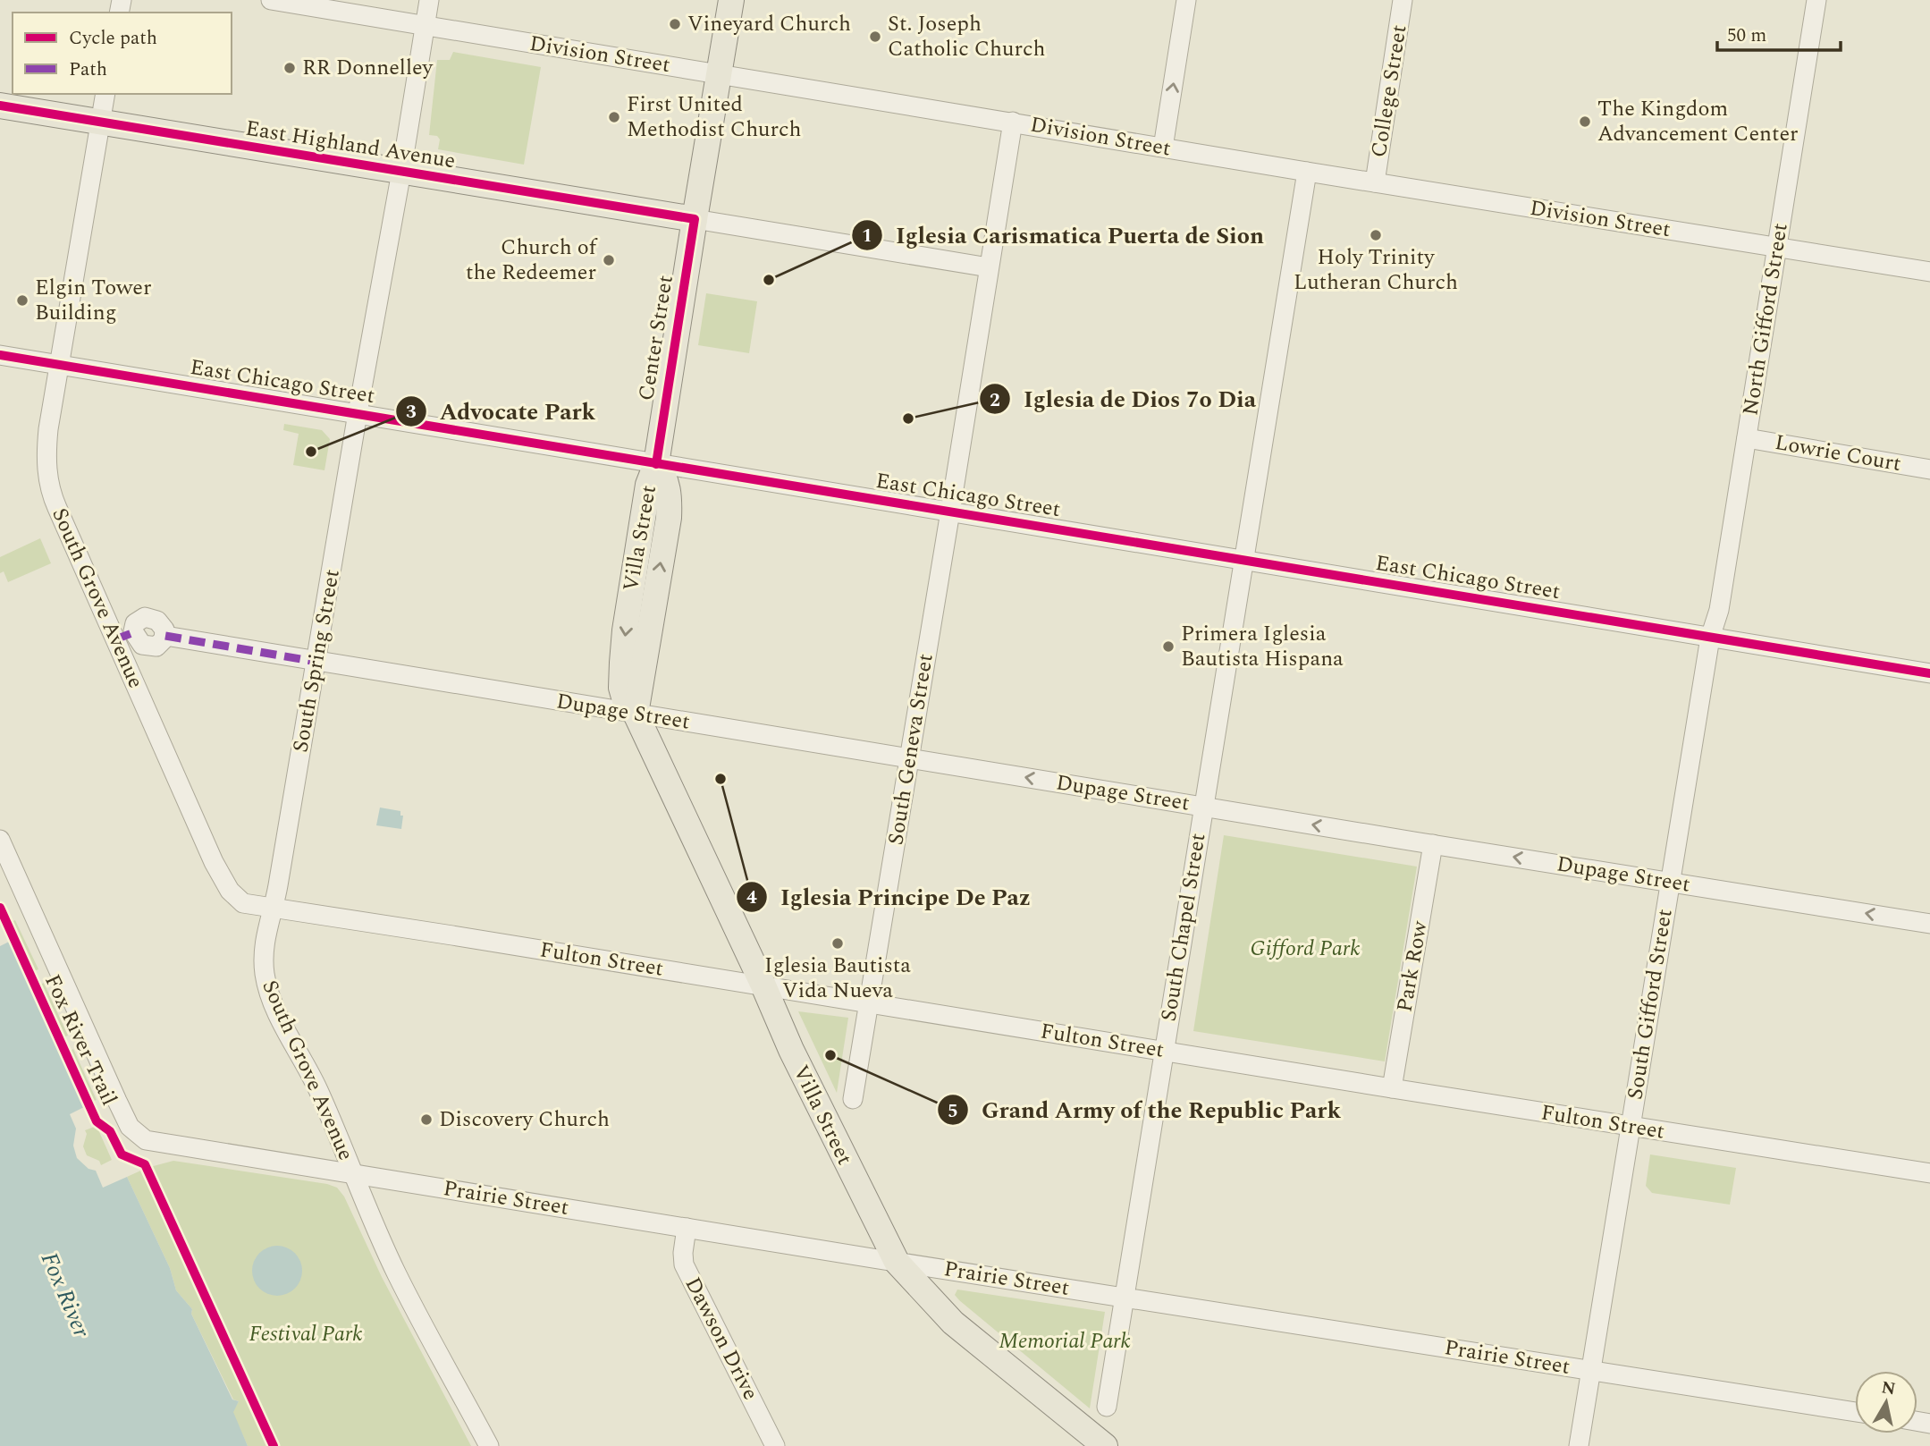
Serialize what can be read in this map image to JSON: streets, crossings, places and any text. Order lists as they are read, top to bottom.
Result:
{
  "streets": {
    "main road": ["East Highland Avenue", "Center Street", "Villa Street"],
    "street": [
      "Division Street",
      "College Street",
      "North Gifford Street",
      "East Chicago Street",
      "Lowrie Court",
      "South Grove Avenue",
      "South Spring Street",
      "Dupage Street",
      "South Geneva Street",
      "South Chapel Street",
      "Fulton Street",
      "Park Row",
      "South Gifford Street",
      "Prairie Street",
      "Dawson Drive"
    ],
    "cycle path": ["Fox River Trail"]
  },
  "crossings": [
    ["Division Street", "College Street"],
    ["Division Street", "North Gifford Street"],
    ["Division Street", "Center Street"],
    ["Division Street", "South Spring Street"],
    ["Division Street", "South Geneva Street"],
    ["Division Street", "South Chapel Street"],
    ["East Highland Avenue", "Center Street"],
    ["East Highland Avenue", "South Grove Avenue"],
    ["East Highland Avenue", "South Spring Street"],
    ["East Highland Avenue", "South Geneva Street"],
    ["North Gifford Street", "East Chicago Street"],
    ["North Gifford Street", "Lowrie Court"],
    ["North Gifford Street", "South Gifford Street"],
    ["Center Street", "East Chicago Street"],
    ["Center Street", "Villa Street"],
    ["East Chicago Street", "Villa Street"],
    ["East Chicago Street", "South Grove Avenue"],
    ["East Chicago Street", "South Spring Street"],
    ["East Chicago Street", "South Geneva Street"],
    ["East Chicago Street", "South Chapel Street"],
    ["East Chicago Street", "South Gifford Street"],
    ["Villa Street", "Dupage Street"],
    ["Villa Street", "Fulton Street"],
    ["Villa Street", "Prairie Street"],
    ["South Grove Avenue", "South Spring Street"],
    ["South Grove Avenue", "Dupage Street"],
    ["South Grove Avenue", "Fulton Street"],
    ["South Grove Avenue", "Prairie Street"],
    ["South Spring Street", "Dupage Street"],
    ["South Spring Street", "Fulton Street"],
    ["Dupage Street", "South Geneva Street"],
    ["Dupage Street", "South Chapel Street"],
    ["Dupage Street", "Park Row"],
    ["Dupage Street", "South Gifford Street"],
    ["South Geneva Street", "Fulton Street"],
    ["South Chapel Street", "Fulton Street"],
    ["South Chapel Street", "Prairie Street"],
    ["Fulton Street", "Park Row"],
    ["Fulton Street", "South Gifford Street"],
    ["South Gifford Street", "Prairie Street"],
    ["Prairie Street", "Dawson Drive"]
  ],
  "one_way": ["Dupage Street"],
  "water": ["Fox River"],
  "parks": ["Gifford Park", "Festival Park", "Memorial Park"],
  "places": [
    "Vineyard Church",
    "St. Joseph Catholic Church",
    "RR Donnelley",
    "First United Methodist Church",
    "The Kingdom Advancement Center",
    "Holy Trinity Lutheran Church",
    "Church of the Redeemer",
    "Iglesia Carismatica Puerta de Sion",
    "Elgin Tower Building",
    "Iglesia de Dios 7o Dia",
    "Advocate Park",
    "Primera Iglesia Bautista Hispana",
    "Iglesia Principe De Paz",
    "Iglesia Bautista Vida Nueva",
    "Grand Army of the Republic Park",
    "Discovery Church"
  ],
  "legend": ["Cycle path", "Path"],
  "scale_bar": "50 m",
  "north": "top"
}
